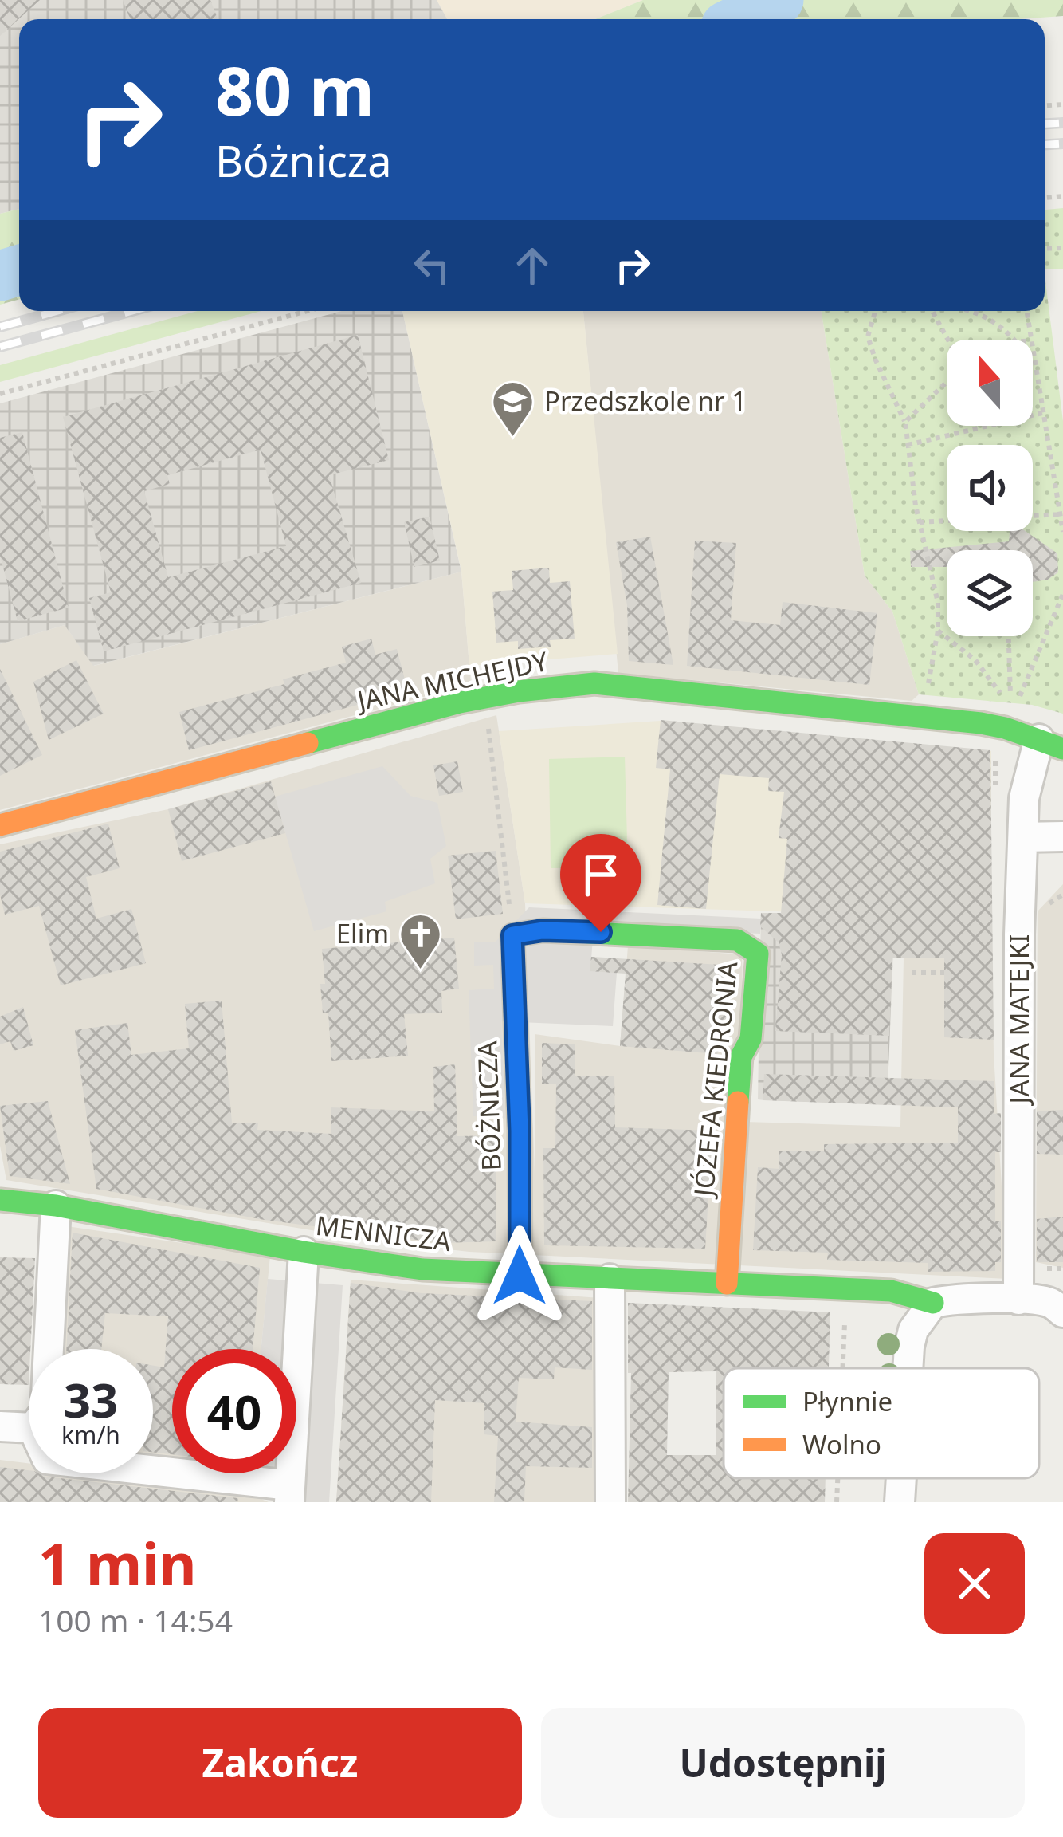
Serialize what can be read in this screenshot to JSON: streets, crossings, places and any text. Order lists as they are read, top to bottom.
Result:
{
  "streets": {
    "street": [
      "JANA MICHEJDY",
      "JANA MATEJKI",
      "JÓZEFA KIEDRONIA",
      "BÓŻNICZA",
      "MENNICZA"
    ]
  },
  "crossings": [
    ["JANA MICHEJDY", "JANA MATEJKI"],
    ["JÓZEFA KIEDRONIA", "BÓŻNICZA"],
    ["JÓZEFA KIEDRONIA", "MENNICZA"],
    ["BÓŻNICZA", "MENNICZA"]
  ],
  "places": {
    "school or university": ["Przedszkole nr 1"],
    "church": ["Elim"]
  },
  "legend": ["Płynnie", "Wolno"],
  "north": "top",
  "page": {
    "turn": ["80 m", "Bóżnicza"],
    "speed": "33 km/h",
    "limit": "40",
    "heading": ["1 min", "100 m · 14:54"],
    "buttons": ["Zakończ", "Udostępnij"]
  }
}
